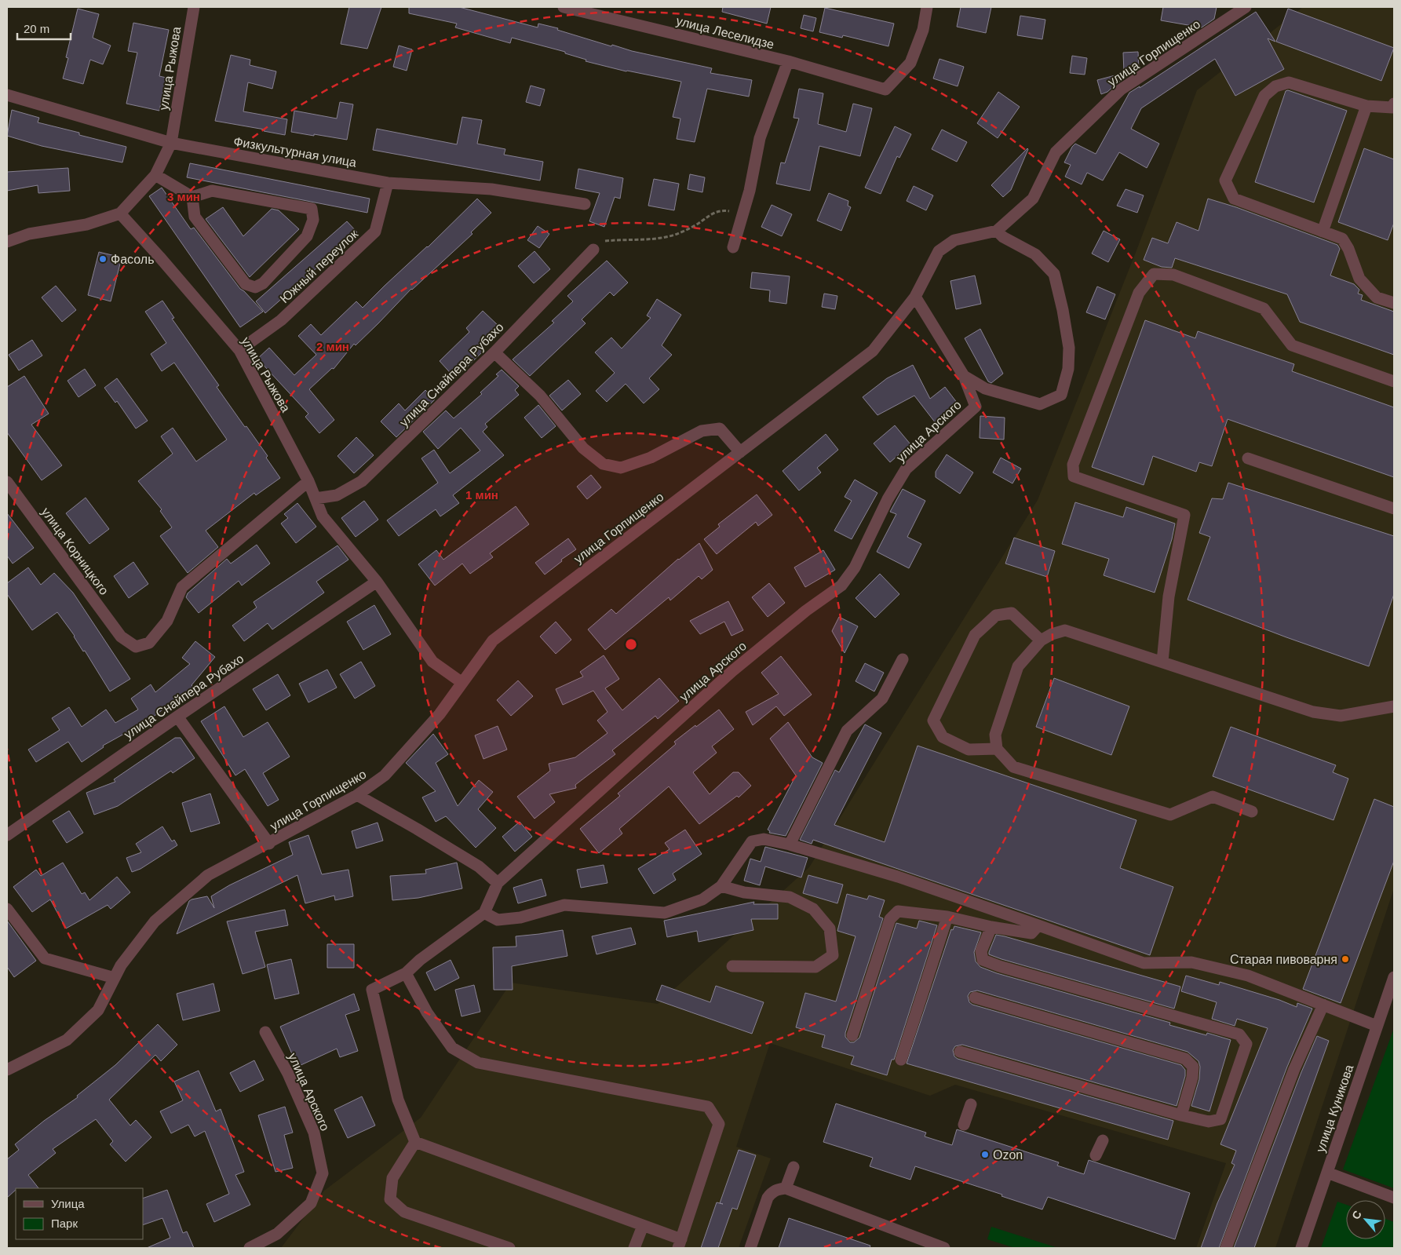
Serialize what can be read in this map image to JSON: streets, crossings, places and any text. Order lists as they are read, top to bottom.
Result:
{
  "streets": {
    "street": [
      "улица Леселидзе",
      "улица Горпищенко",
      "улица Рыжова",
      "Физкультурная улица",
      "Южный переулок",
      "улица Снайпера Рубахо",
      "улица Арского",
      "улица Корницкого",
      "улица Куникова"
    ]
  },
  "crossings": [
    ["улица Горпищенко", "улица Рыжова"],
    ["улица Рыжова", "Физкультурная улица"],
    ["улица Рыжова", "Южный переулок"],
    ["улица Рыжова", "улица Снайпера Рубахо"],
    ["улица Рыжова", "улица Корницкого"],
    ["Физкультурная улица", "Южный переулок"]
  ],
  "places": ["Фасоль", "Старая пивоварня", "Ozon"],
  "legend": ["Улица", "Парк"],
  "scale_bar": "20 m",
  "north": "top left",
  "rings": ["3 мин", "2 мин", "1 мин"]
}
